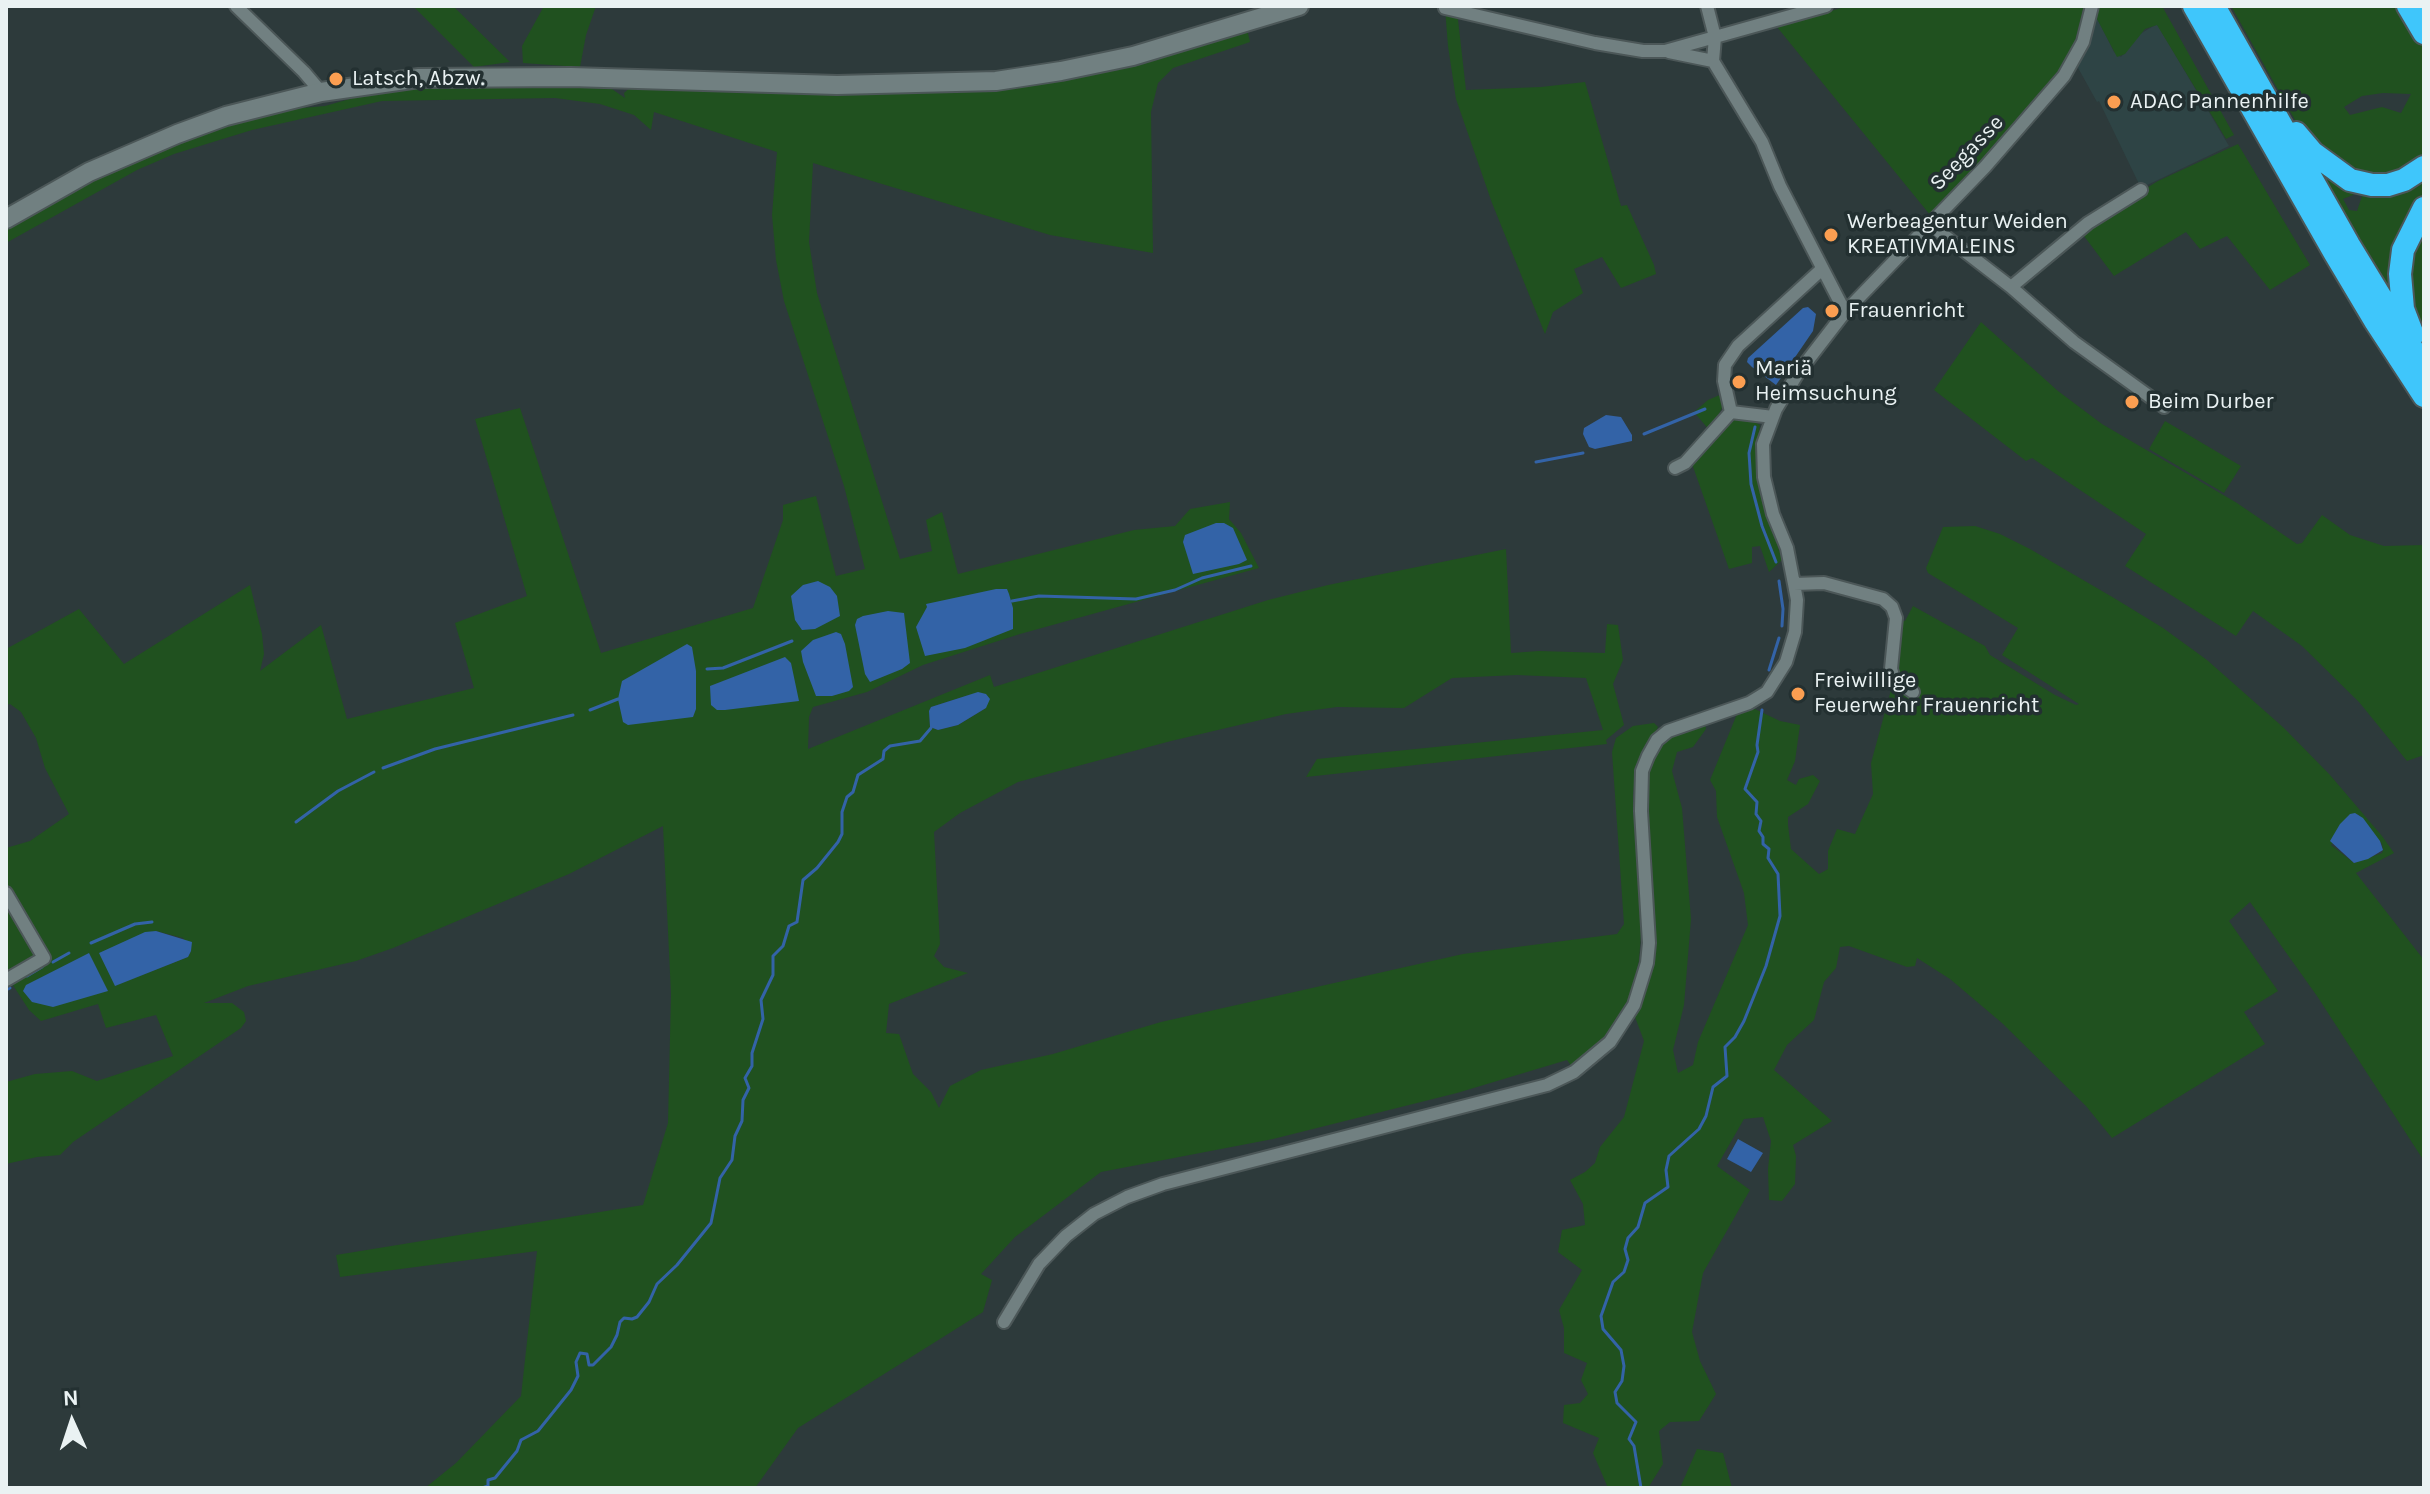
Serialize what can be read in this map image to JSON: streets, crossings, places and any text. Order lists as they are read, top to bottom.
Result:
{
  "streets": {
    "street": ["Seegasse"]
  },
  "places": [
    "Latsch, Abzw.",
    "ADAC Pannenhilfe",
    "Werbeagentur Weiden KREATIVMALEINS",
    "Frauenricht",
    "Mariä Heimsuchung",
    "Beim Durber",
    "Freiwillige Feuerwehr Frauenricht"
  ],
  "north": "top"
}
